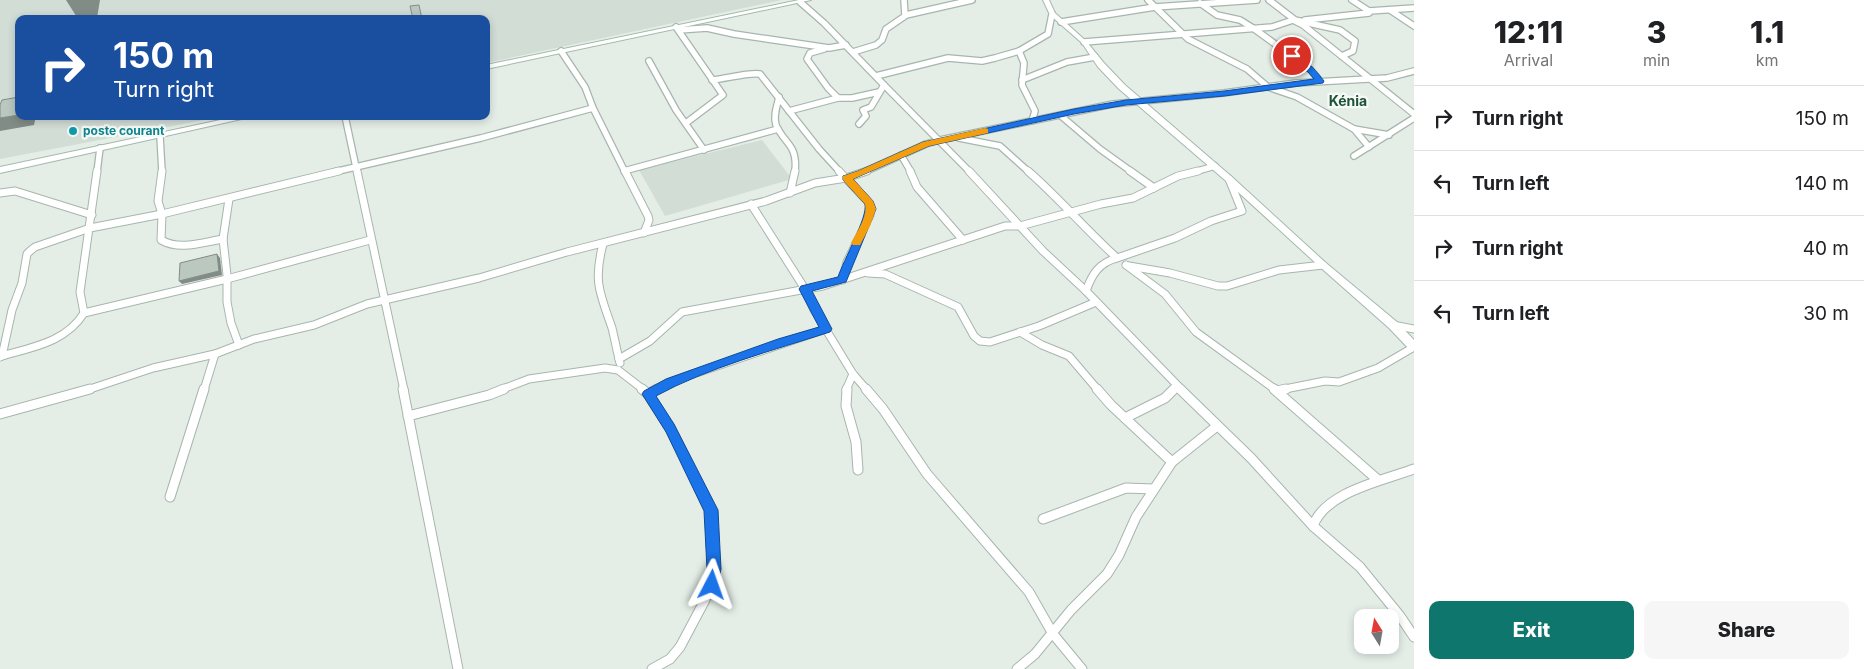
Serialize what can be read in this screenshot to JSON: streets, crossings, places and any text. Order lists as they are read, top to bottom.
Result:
{
  "districts": ["Kénia"],
  "places": ["poste courant"],
  "north": "top",
  "page": {
    "eta": [
      "12:11",
      "Arrival",
      "3",
      "min",
      "1.1",
      "km"
    ],
    "turn": ["150 m", "Turn right"],
    "list": [
      {
        "name": "Turn right",
        "value": "150 m"
      },
      {
        "name": "Turn left",
        "value": "140 m"
      },
      {
        "name": "Turn right",
        "value": "40 m"
      },
      {
        "name": "Turn left",
        "value": "30 m"
      }
    ],
    "buttons": ["Exit", "Share"]
  }
}
